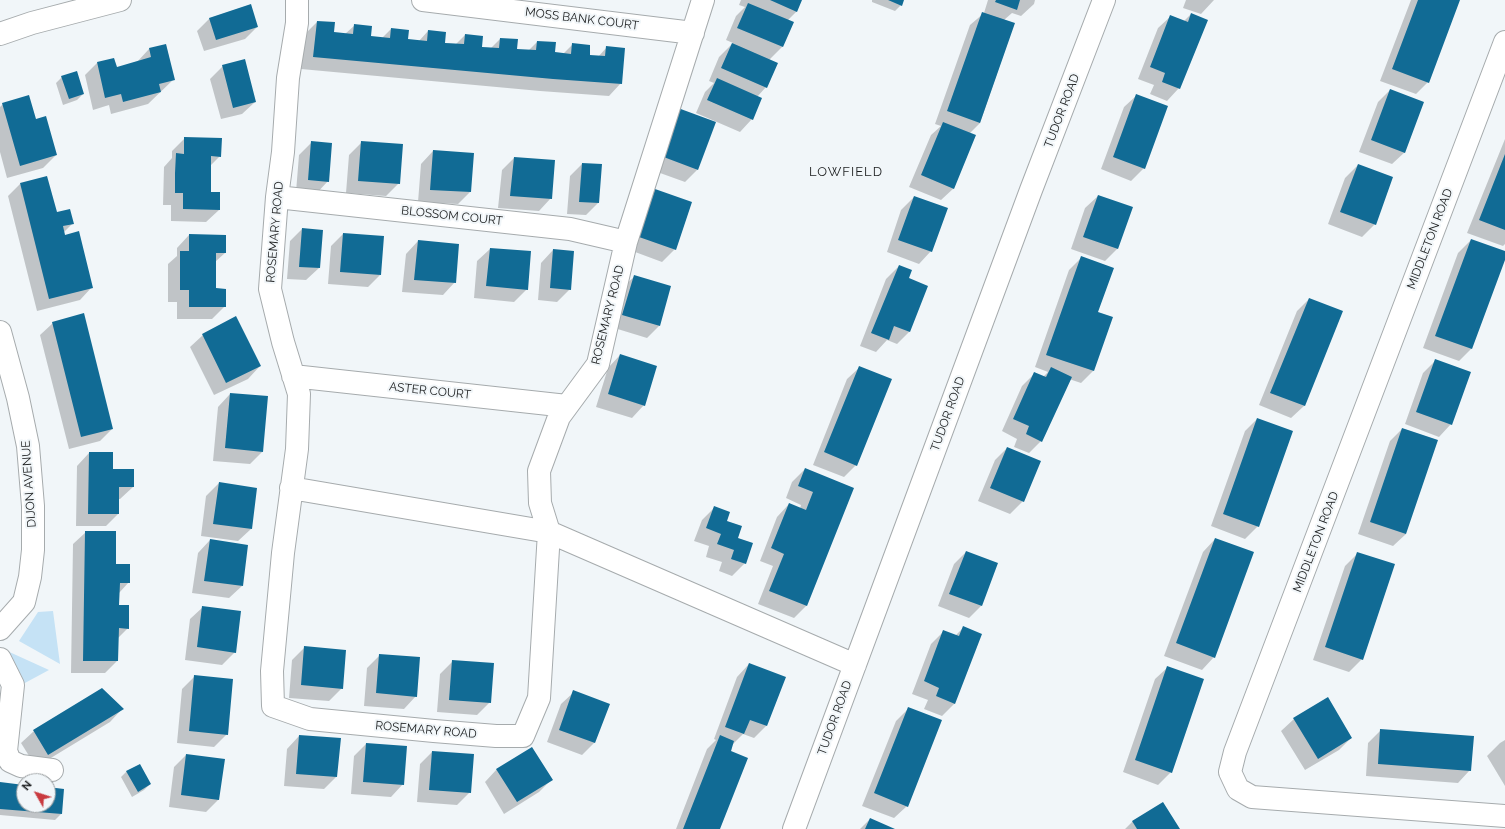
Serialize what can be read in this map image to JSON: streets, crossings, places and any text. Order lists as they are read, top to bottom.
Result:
{
  "streets": {
    "street": [
      "MOSS BANK COURT",
      "TUDOR ROAD",
      "BLOSSOM COURT",
      "ROSEMARY ROAD",
      "MIDDLETON ROAD",
      "ASTER COURT",
      "DIJON AVENUE"
    ]
  },
  "crossings": [
    ["MOSS BANK COURT", "ROSEMARY ROAD"],
    ["BLOSSOM COURT", "ROSEMARY ROAD"],
    ["ROSEMARY ROAD", "ASTER COURT"]
  ],
  "districts": ["LOWFIELD"],
  "north": "top left"
}
